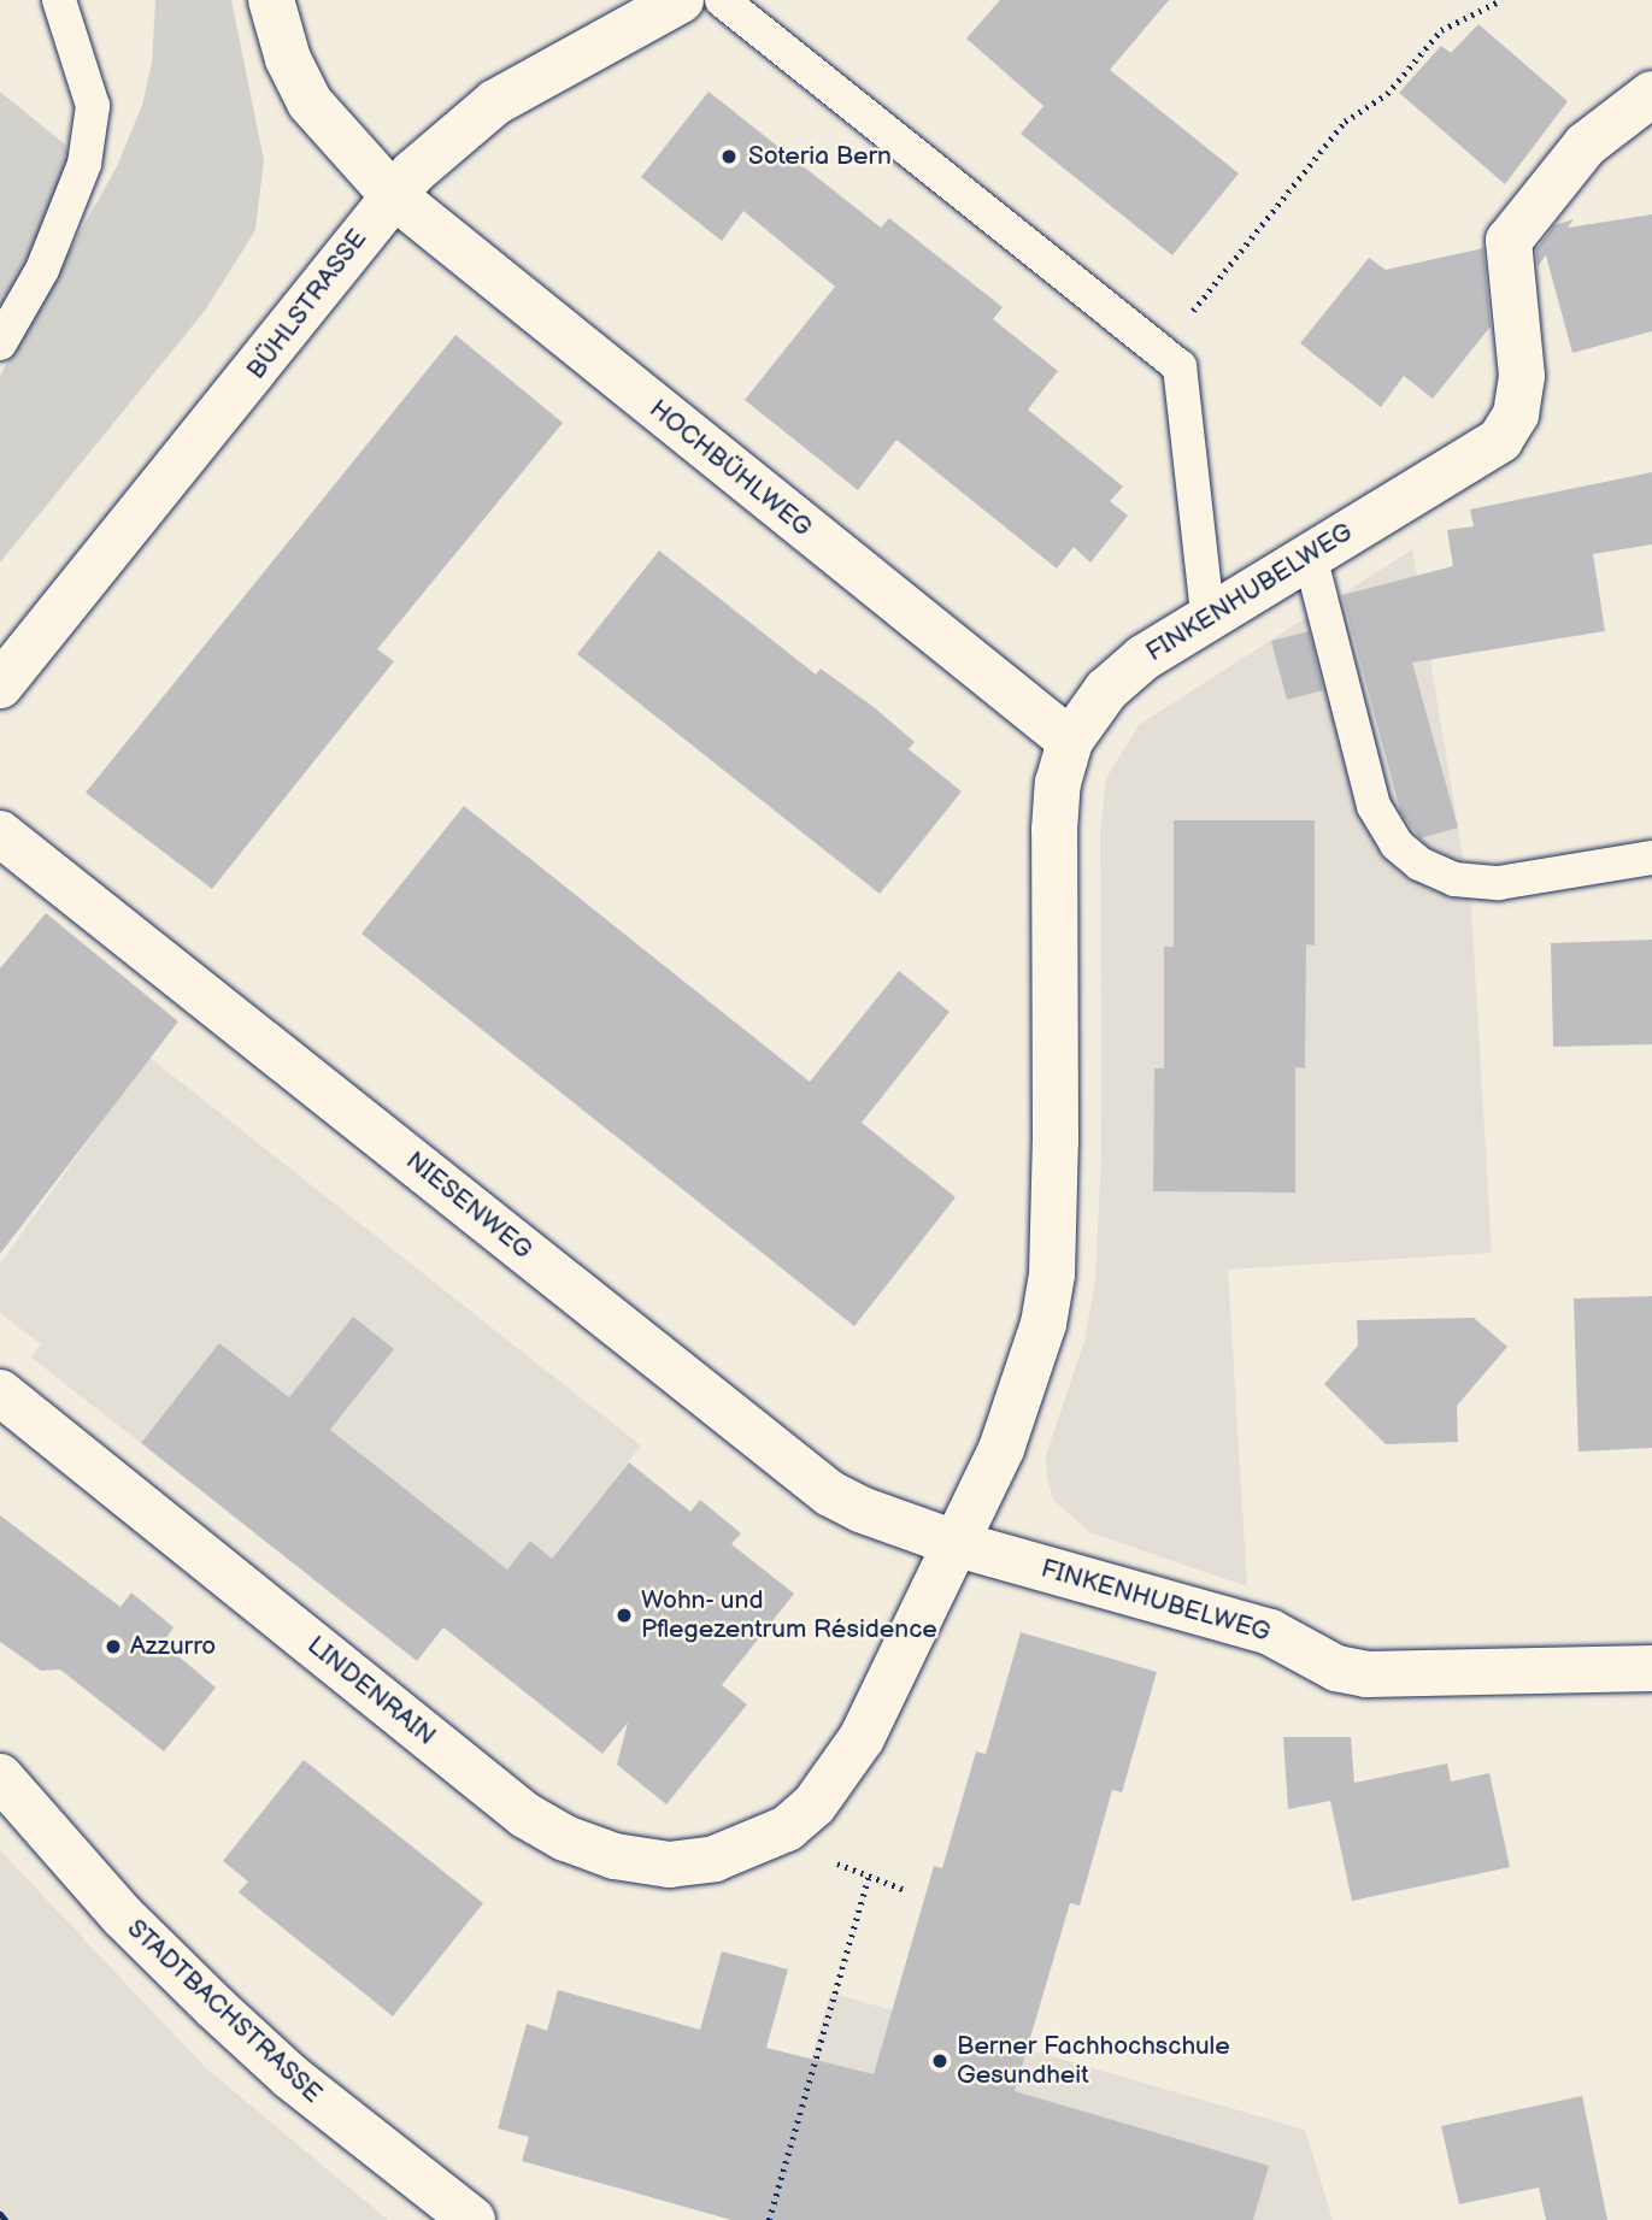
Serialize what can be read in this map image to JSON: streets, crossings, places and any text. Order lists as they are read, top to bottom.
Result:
{
  "streets": {
    "street": [
      "BÜHLSTRASSE",
      "HOCHBÜHLWEG",
      "FINKENHUBELWEG",
      "NIESENWEG",
      "LINDENRAIN",
      "STADTBACHSTRASSE"
    ]
  },
  "crossings": [
    ["BÜHLSTRASSE", "HOCHBÜHLWEG"],
    ["HOCHBÜHLWEG", "FINKENHUBELWEG"],
    ["FINKENHUBELWEG", "NIESENWEG"],
    ["FINKENHUBELWEG", "LINDENRAIN"]
  ],
  "places": [
    "Soteria Bern",
    "Wohn- und Pflegezentrum Résidence",
    "Azzurro",
    "Berner Fachhochschule Gesundheit"
  ]
}
